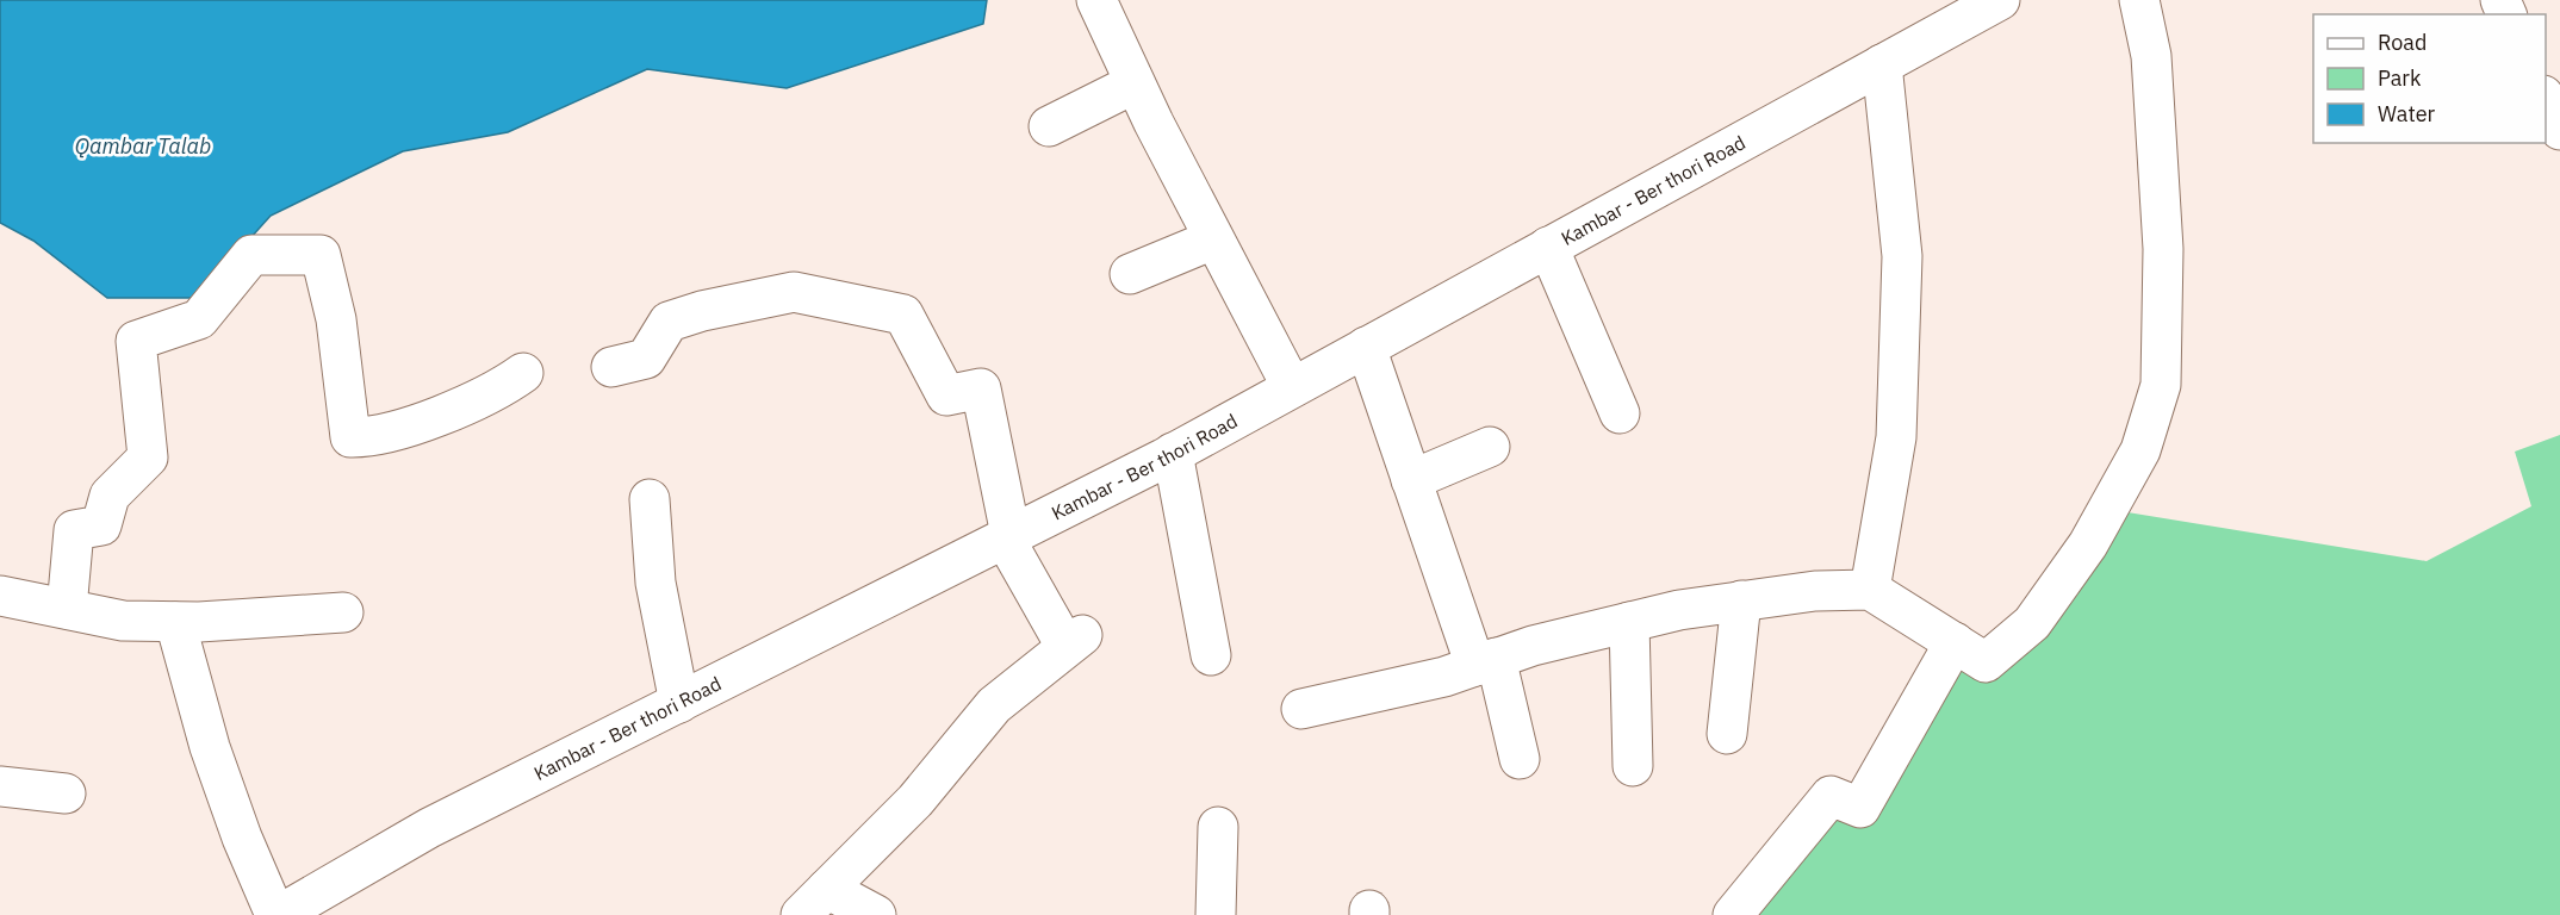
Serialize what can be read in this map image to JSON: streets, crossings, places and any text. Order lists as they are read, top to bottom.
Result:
{
  "streets": {
    "street": ["Kambar - Ber thori Road"]
  },
  "water": ["Qambar Talab"],
  "legend": ["Road", "Park", "Water"]
}
